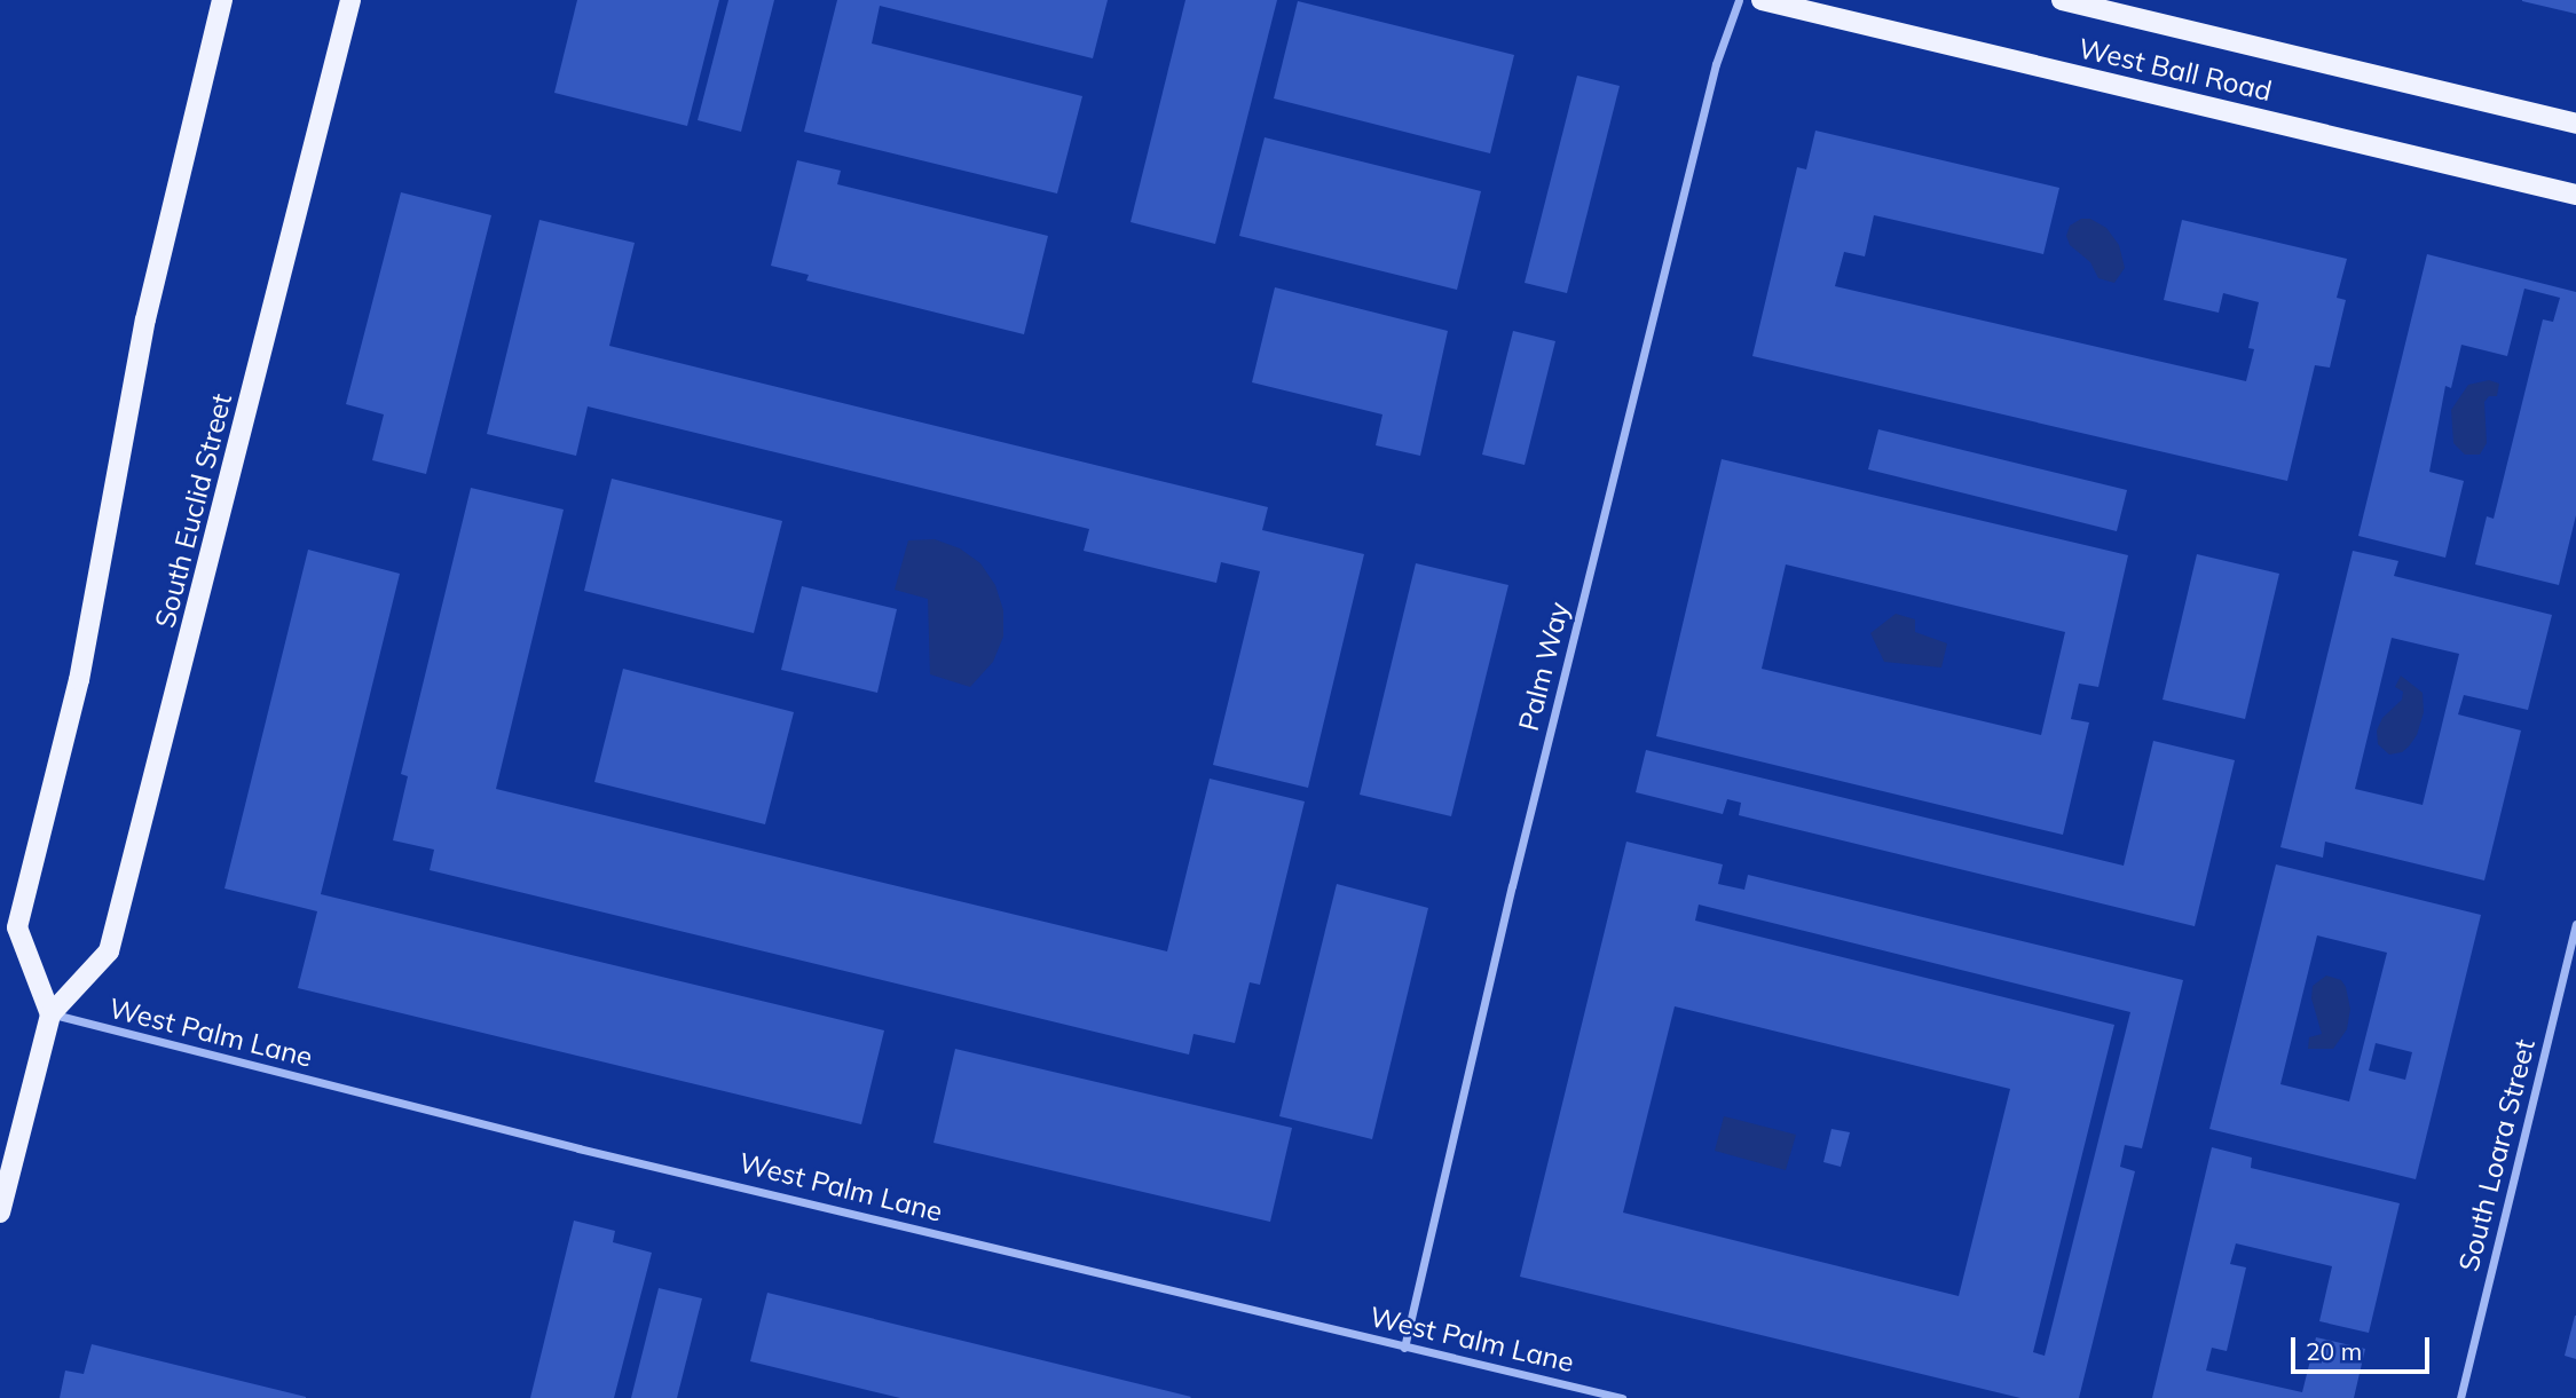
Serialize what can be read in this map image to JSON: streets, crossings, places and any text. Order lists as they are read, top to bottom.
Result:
{
  "streets": {
    "main road": ["West Ball Road", "South Euclid Street"],
    "street": ["Palm Way", "West Palm Lane", "South Loara Street"]
  },
  "crossings": [
    ["South Euclid Street", "West Palm Lane"],
    ["Palm Way", "West Palm Lane"]
  ],
  "scale_bar": "20 m"
}
